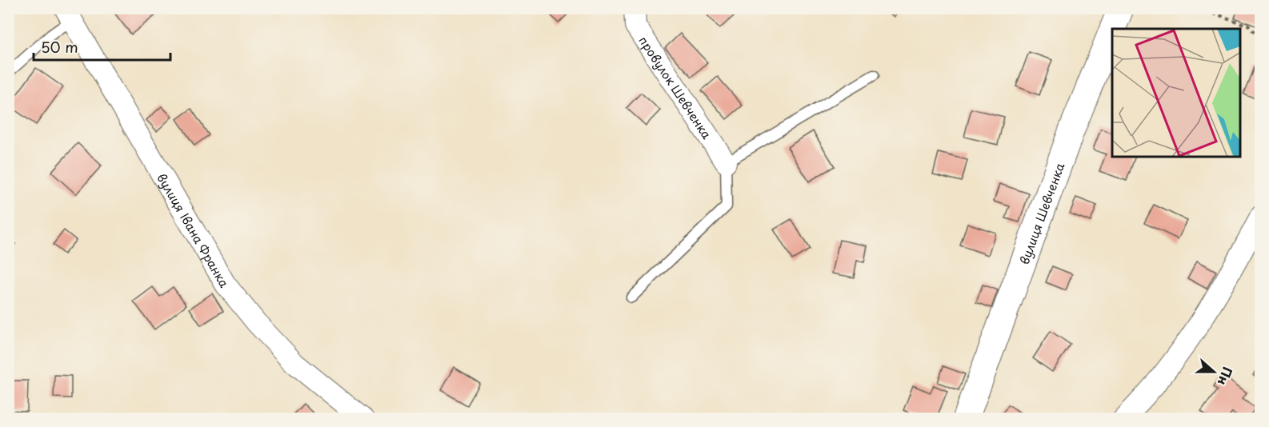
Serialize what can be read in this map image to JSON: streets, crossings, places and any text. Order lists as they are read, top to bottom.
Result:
{
  "streets": {
    "street": ["провулок Шевченка", "вулиця Шевченка", "вулиця Івана Франка"]
  },
  "scale_bar": "50 m",
  "north": "right"
}
